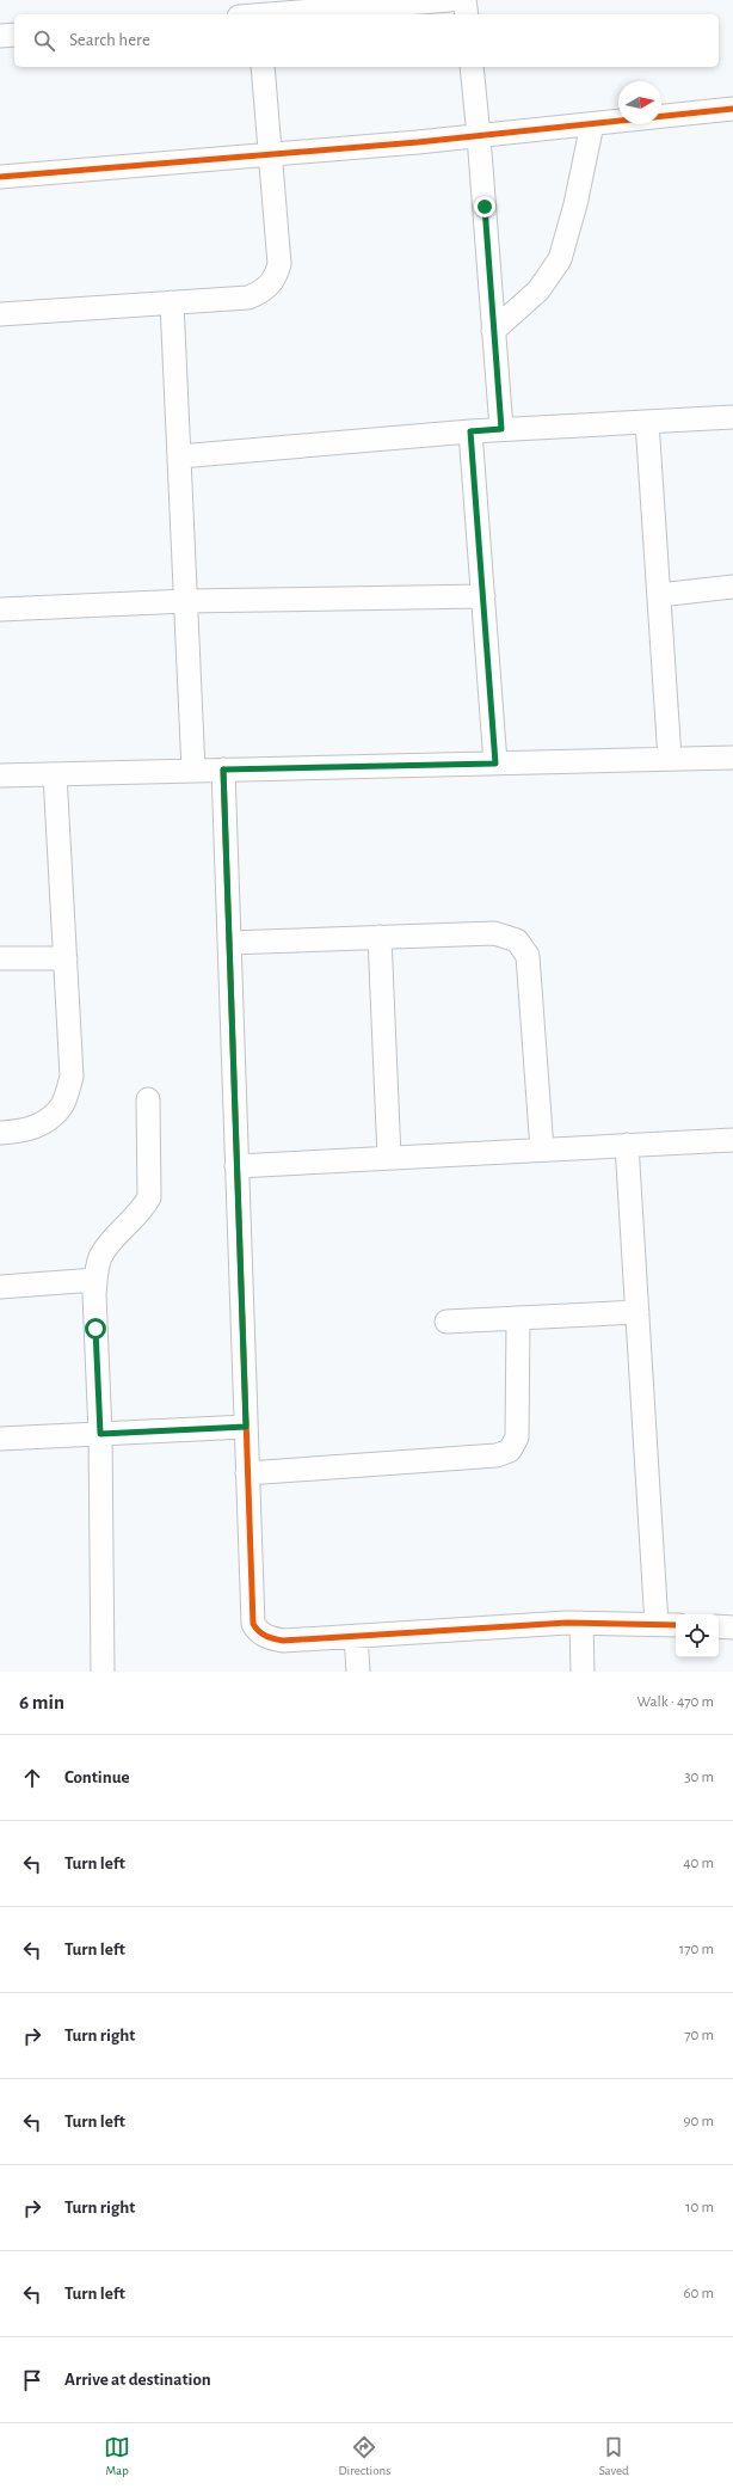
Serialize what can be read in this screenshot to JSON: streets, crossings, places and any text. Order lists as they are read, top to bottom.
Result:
{
  "north": "right",
  "page": {
    "search": "Search here",
    "heading": ["6 min", "Walk · 470 m"],
    "list": [
      ["Continue", "30 m"],
      ["Turn left", "40 m"],
      ["Turn left", "170 m"],
      ["Turn right", "70 m"],
      ["Turn left", "90 m"],
      ["Turn right", "10 m"],
      ["Turn left", "60 m"],
      "Arrive at destination"
    ],
    "nav": ["Map", "Directions", "Saved"]
  }
}
